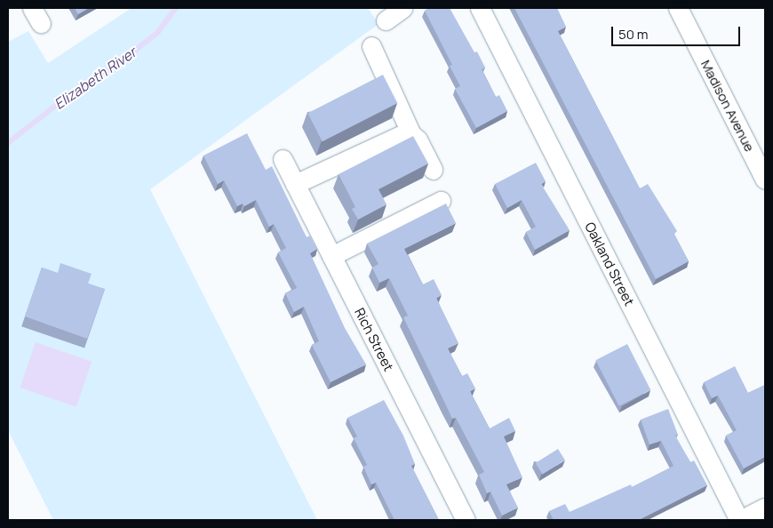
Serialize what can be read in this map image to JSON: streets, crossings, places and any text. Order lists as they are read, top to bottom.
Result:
{
  "streets": {
    "street": ["Madison Avenue", "Oakland Street", "Rich Street"]
  },
  "water": ["Elizabeth River"],
  "scale_bar": "50 m"
}
